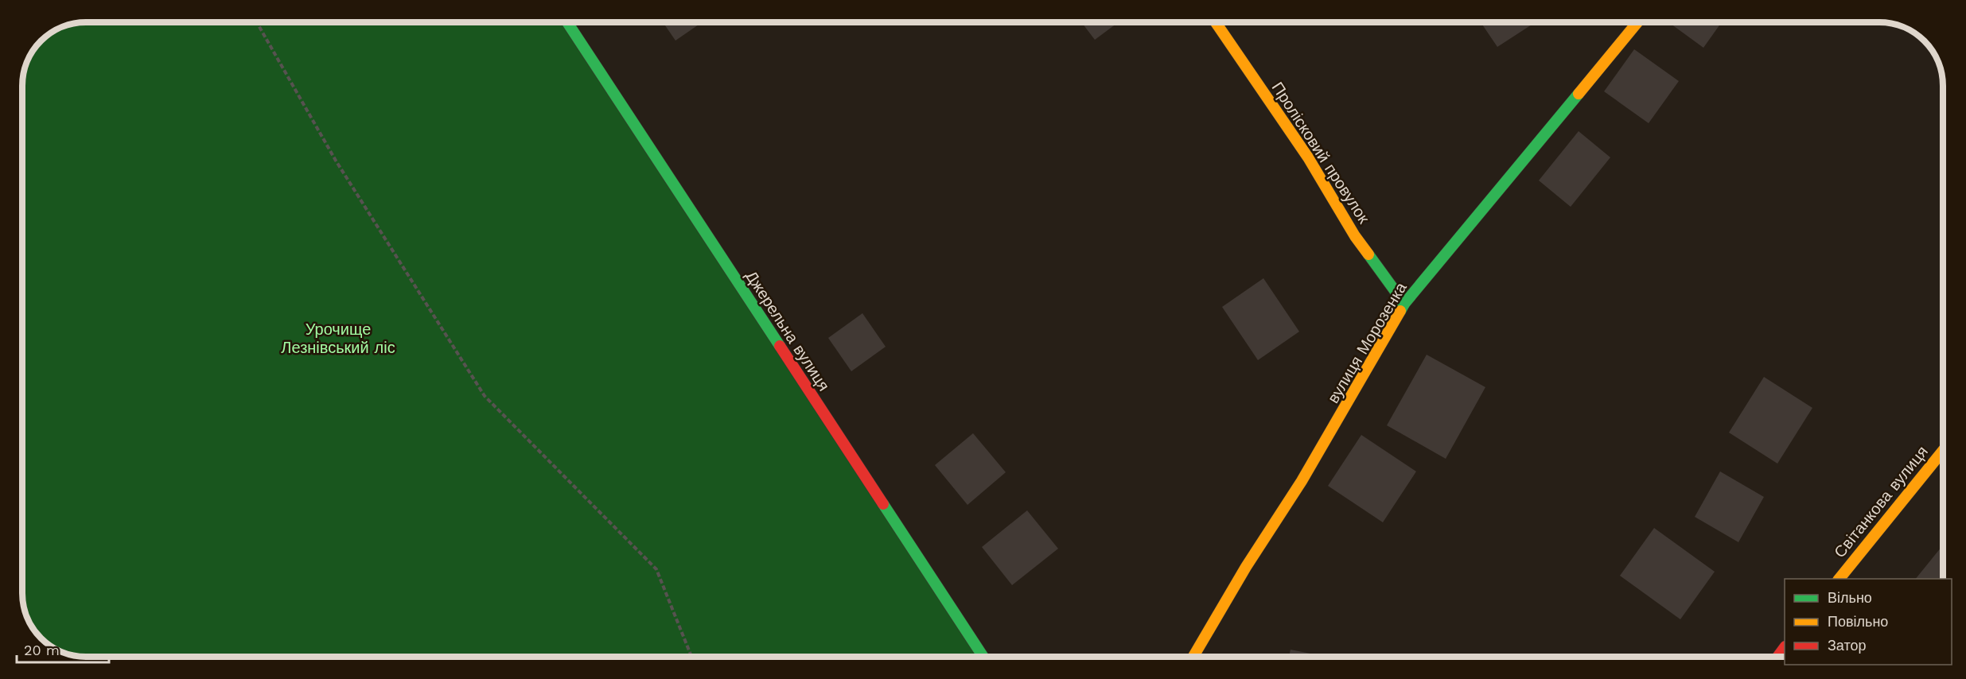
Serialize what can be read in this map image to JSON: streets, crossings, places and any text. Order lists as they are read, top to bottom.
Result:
{
  "streets": {
    "street": [
      "Пролісковий провулок",
      "Джерельна вулиця",
      "вулиця Морозенка",
      "Світанкова вулиця"
    ]
  },
  "crossings": [
    ["Пролісковий провулок", "вулиця Морозенка"]
  ],
  "parks": ["Урочище Лезнівський ліс"],
  "legend": ["Вільно", "Повільно", "Затор"],
  "scale_bar": "20 m"
}
